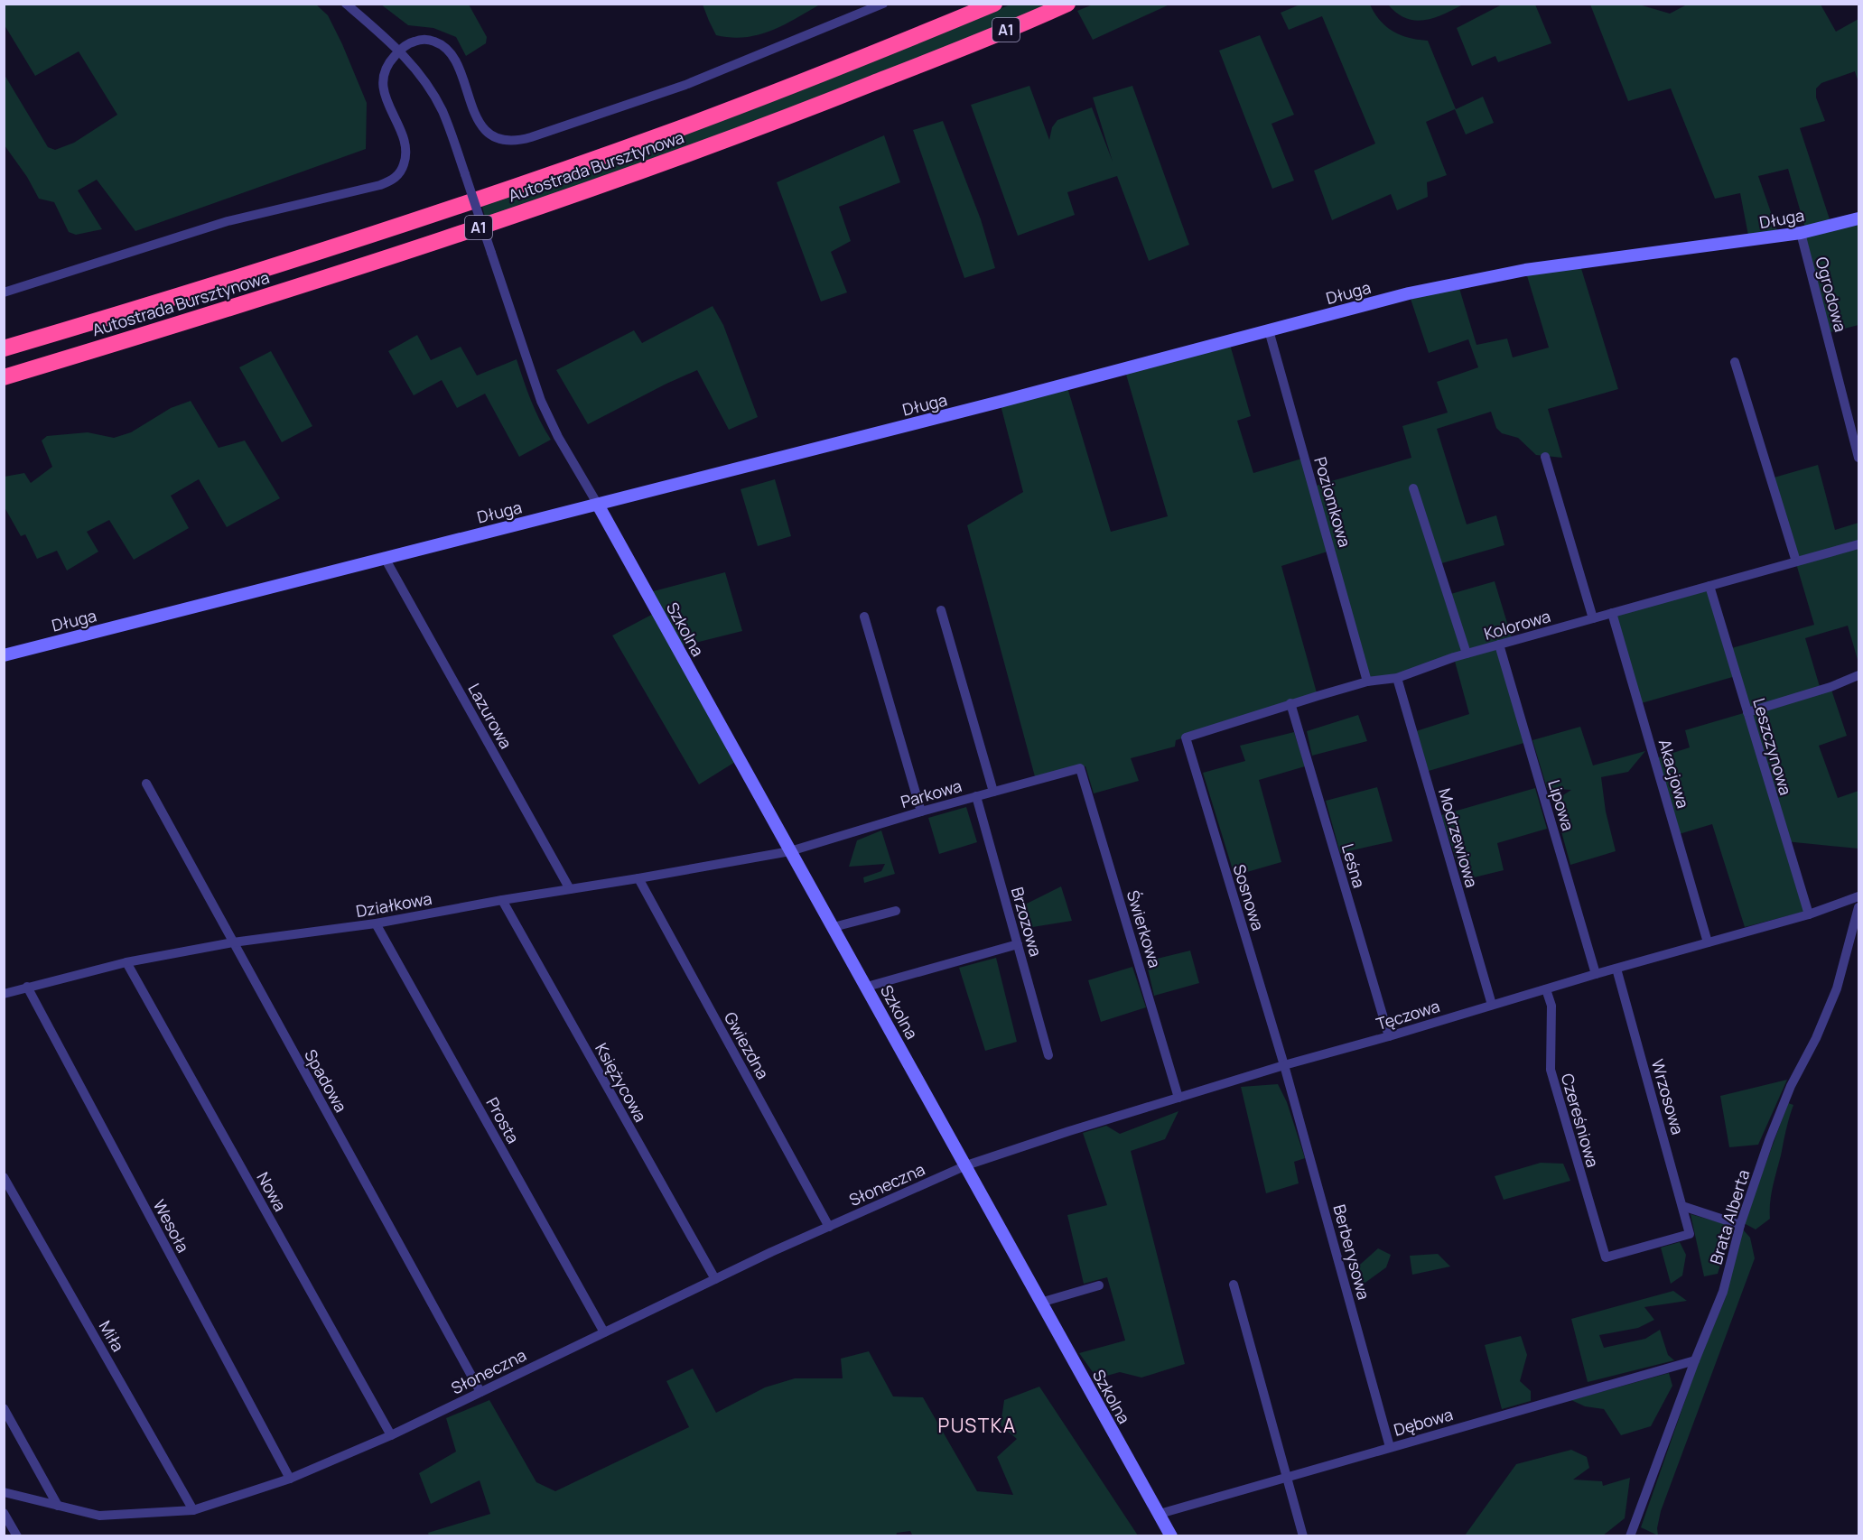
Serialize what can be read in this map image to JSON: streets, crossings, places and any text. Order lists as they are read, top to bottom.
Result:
{
  "streets": {
    "highway": ["A1", "Autostrada Bursztynowa"],
    "street": [
      "Długa",
      "Ogrodowa",
      "Poziomkowa",
      "Kolorowa",
      "Szkolna",
      "Lazurowa",
      "Leszczynowa",
      "Akacjowa",
      "Parkowa",
      "Lipowa",
      "Modrzewiowa",
      "Leśna",
      "Sosnowa",
      "Działkowa",
      "Brzozowa",
      "Świerkowa",
      "Tęczowa",
      "Gwiezdna",
      "Spadowa",
      "Księżycowa",
      "Wrzosowa",
      "Prosta",
      "Czereśniowa",
      "Słoneczna",
      "Nowa",
      "Brata Alberta",
      "Wesoła",
      "Berberysowa",
      "Miła",
      "Dębowa"
    ]
  },
  "crossings": [
    ["Długa", "Ogrodowa"],
    ["Długa", "Poziomkowa"],
    ["Długa", "Szkolna"],
    ["Długa", "Lazurowa"],
    ["Poziomkowa", "Kolorowa"],
    ["Kolorowa", "Leszczynowa"],
    ["Kolorowa", "Akacjowa"],
    ["Kolorowa", "Lipowa"],
    ["Kolorowa", "Modrzewiowa"],
    ["Kolorowa", "Leśna"],
    ["Kolorowa", "Sosnowa"],
    ["Szkolna", "Parkowa"],
    ["Szkolna", "Działkowa"],
    ["Szkolna", "Tęczowa"],
    ["Szkolna", "Słoneczna"],
    ["Szkolna", "Dębowa"],
    ["Lazurowa", "Działkowa"],
    ["Leszczynowa", "Tęczowa"],
    ["Akacjowa", "Tęczowa"],
    ["Parkowa", "Działkowa"],
    ["Parkowa", "Brzozowa"],
    ["Parkowa", "Świerkowa"],
    ["Lipowa", "Tęczowa"],
    ["Modrzewiowa", "Tęczowa"],
    ["Leśna", "Tęczowa"],
    ["Sosnowa", "Tęczowa"],
    ["Sosnowa", "Berberysowa"],
    ["Działkowa", "Gwiezdna"],
    ["Działkowa", "Spadowa"],
    ["Działkowa", "Księżycowa"],
    ["Działkowa", "Prosta"],
    ["Działkowa", "Nowa"],
    ["Działkowa", "Wesoła"],
    ["Świerkowa", "Tęczowa"],
    ["Tęczowa", "Wrzosowa"],
    ["Tęczowa", "Czereśniowa"],
    ["Tęczowa", "Słoneczna"],
    ["Tęczowa", "Berberysowa"],
    ["Gwiezdna", "Słoneczna"],
    ["Spadowa", "Słoneczna"],
    ["Księżycowa", "Słoneczna"],
    ["Wrzosowa", "Czereśniowa"],
    ["Prosta", "Słoneczna"],
    ["Słoneczna", "Nowa"],
    ["Słoneczna", "Wesoła"],
    ["Słoneczna", "Miła"],
    ["Brata Alberta", "Dębowa"],
    ["Berberysowa", "Dębowa"]
  ],
  "districts": ["PUSTKA"]
}
